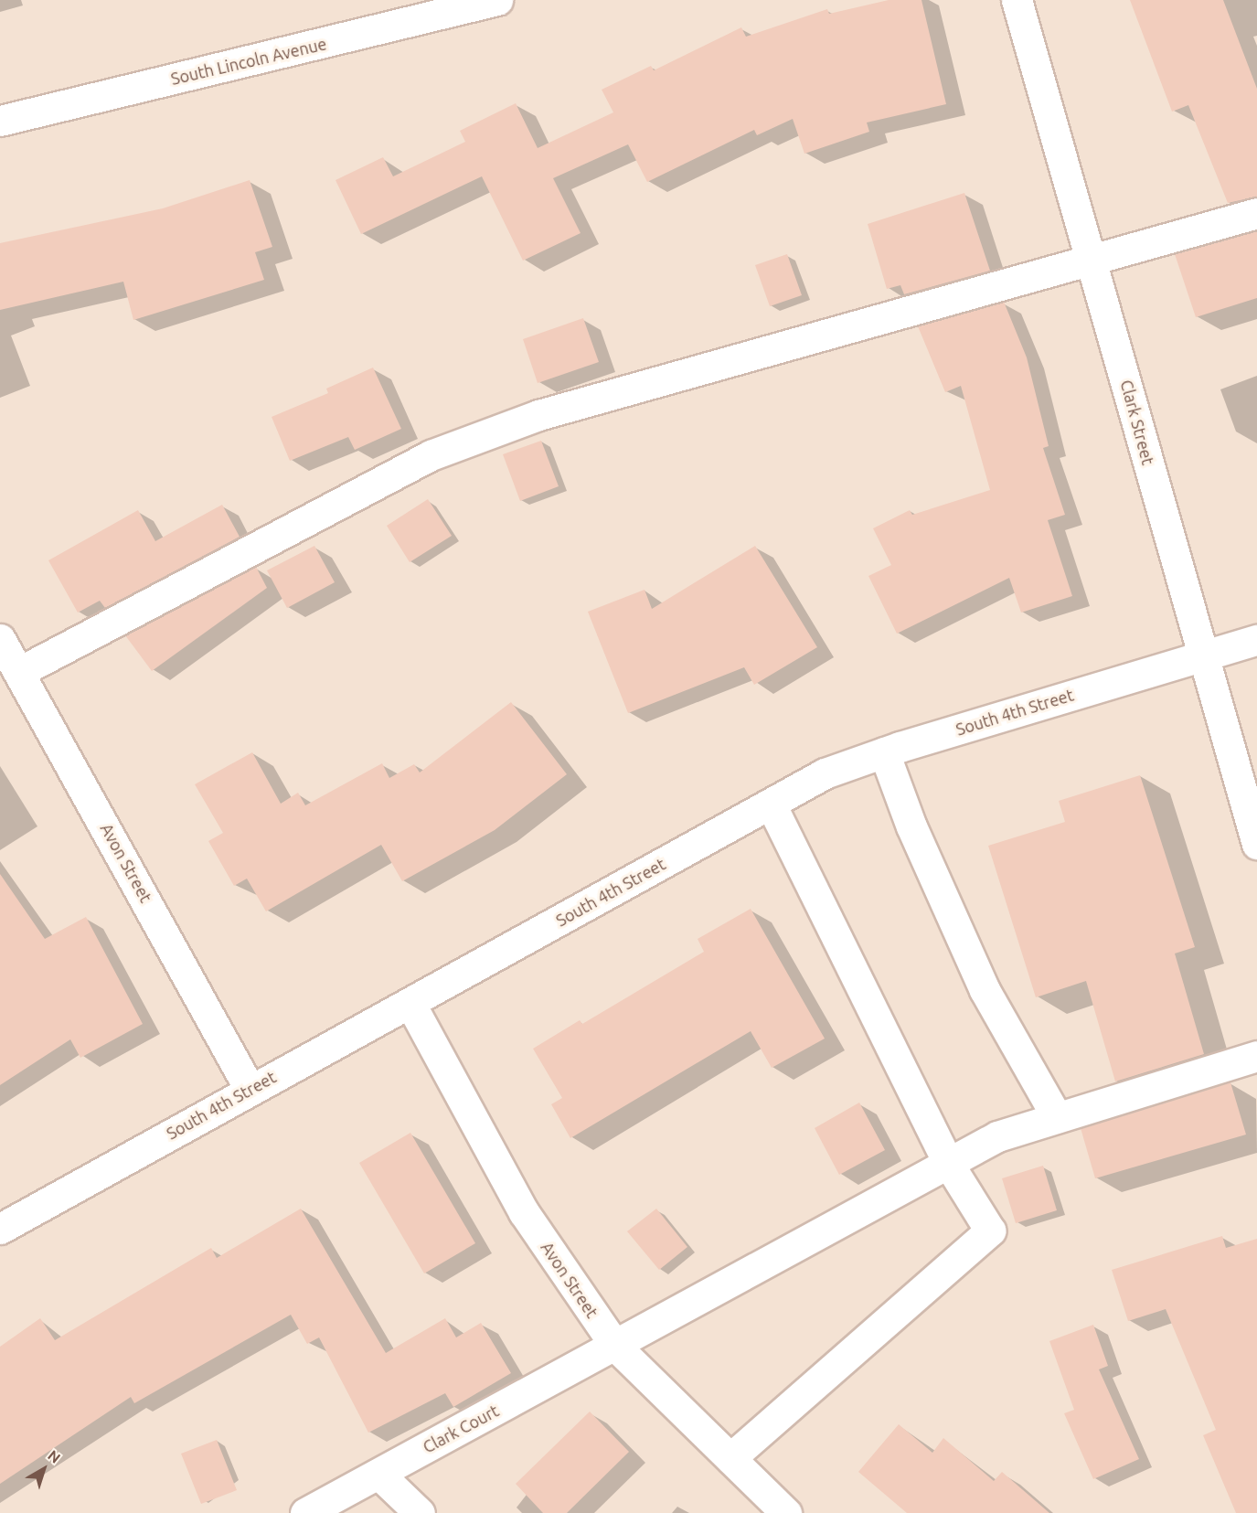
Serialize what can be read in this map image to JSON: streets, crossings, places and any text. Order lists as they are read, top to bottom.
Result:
{
  "streets": {
    "street": [
      "South Lincoln Avenue",
      "Clark Street",
      "South 4th Street",
      "Avon Street",
      "Clark Court"
    ]
  },
  "crossings": [
    ["Clark Street", "South 4th Street"],
    ["South 4th Street", "Avon Street"],
    ["Avon Street", "Clark Court"]
  ],
  "north": "top right"
}
